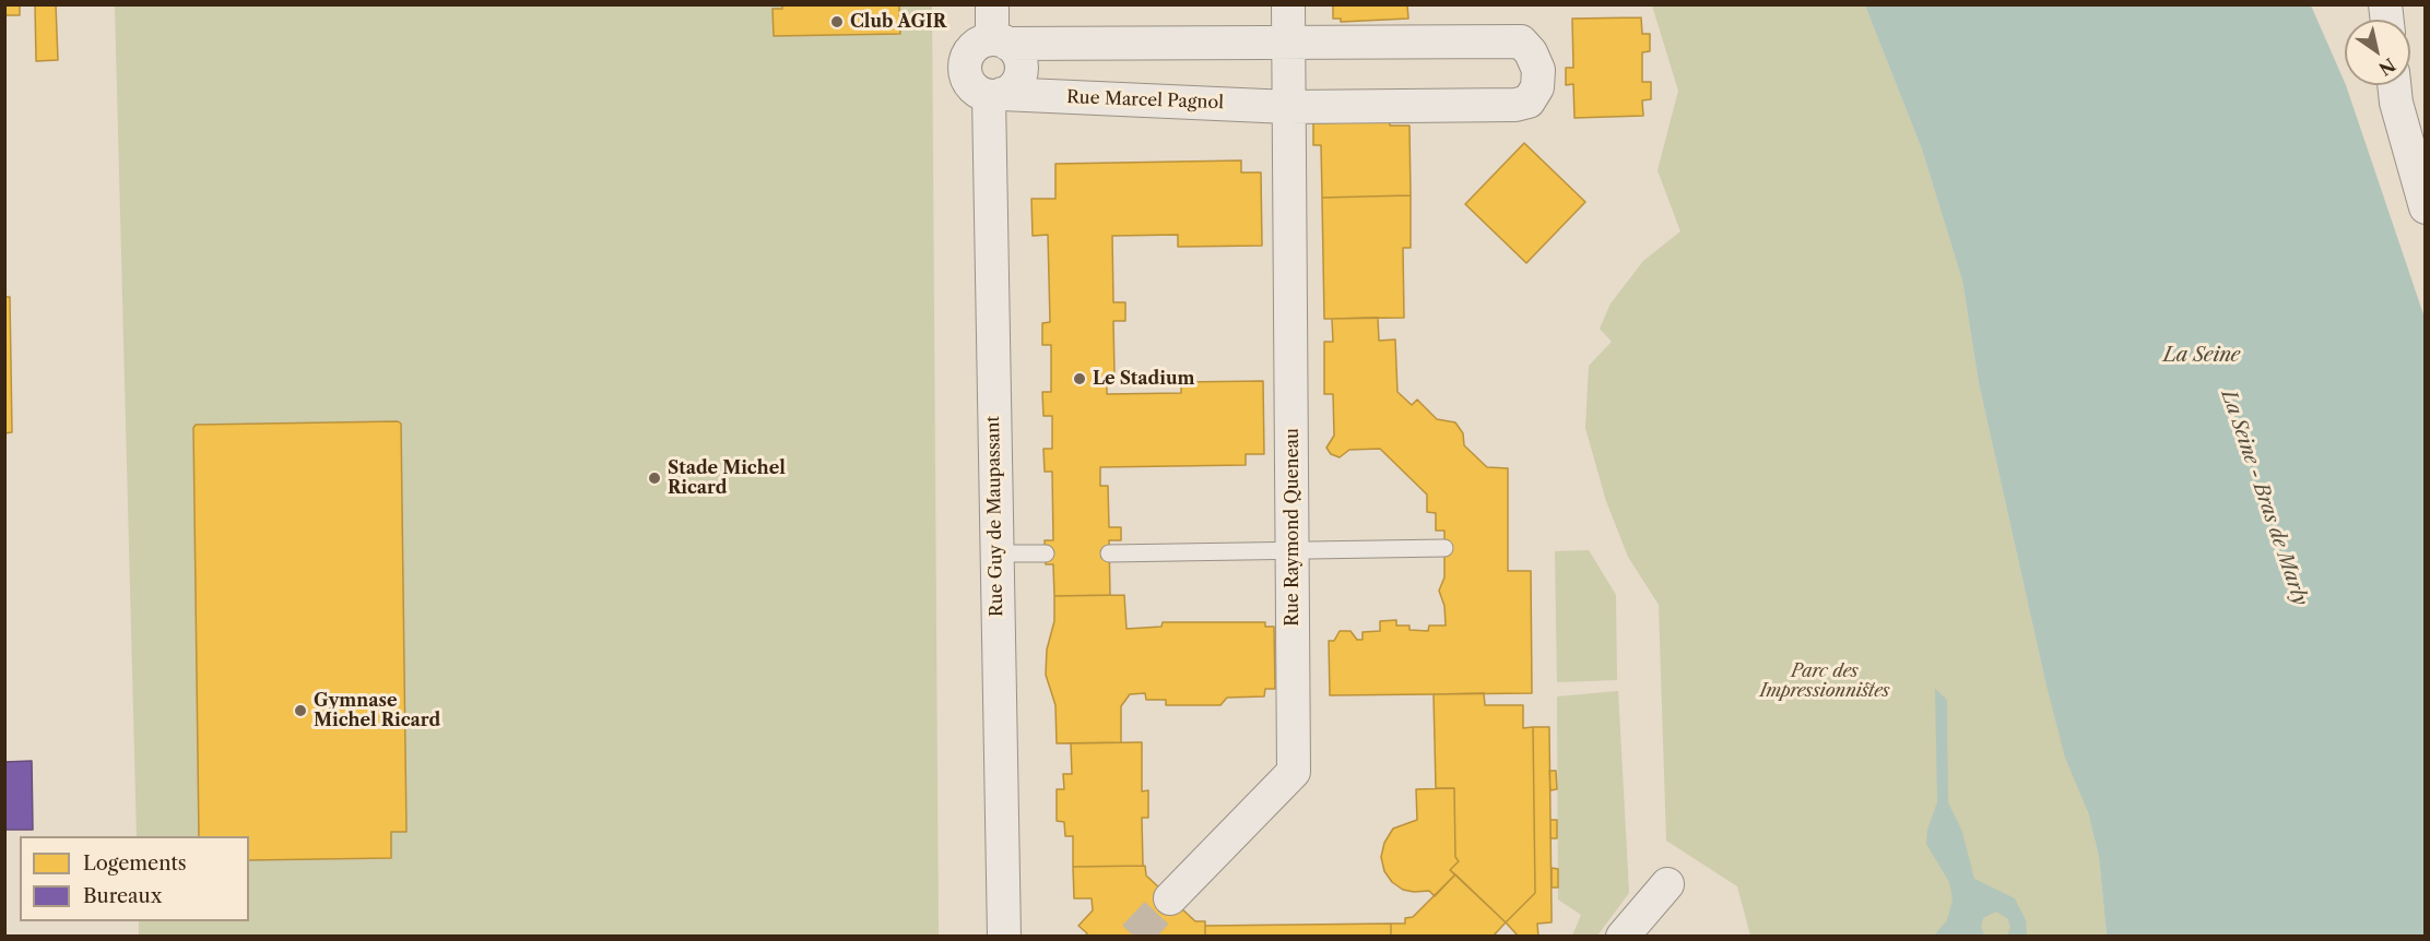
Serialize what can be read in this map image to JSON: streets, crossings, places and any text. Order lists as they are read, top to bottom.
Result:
{
  "streets": {
    "street": ["Rue Marcel Pagnol", "Rue Guy de Maupassant", "Rue Raymond Queneau"]
  },
  "crossings": [
    ["Rue Marcel Pagnol", "Rue Guy de Maupassant"],
    ["Rue Marcel Pagnol", "Rue Raymond Queneau"]
  ],
  "water": ["La Seine", "La Seine - Bras de Marly"],
  "parks": ["Parc des Impressionnistes"],
  "places": [
    "Club AGIR",
    "Le Stadium",
    "Stade Michel Ricard",
    "Gymnase Michel Ricard"
  ],
  "legend": ["Logements", "Bureaux"],
  "north": "bottom right"
}
